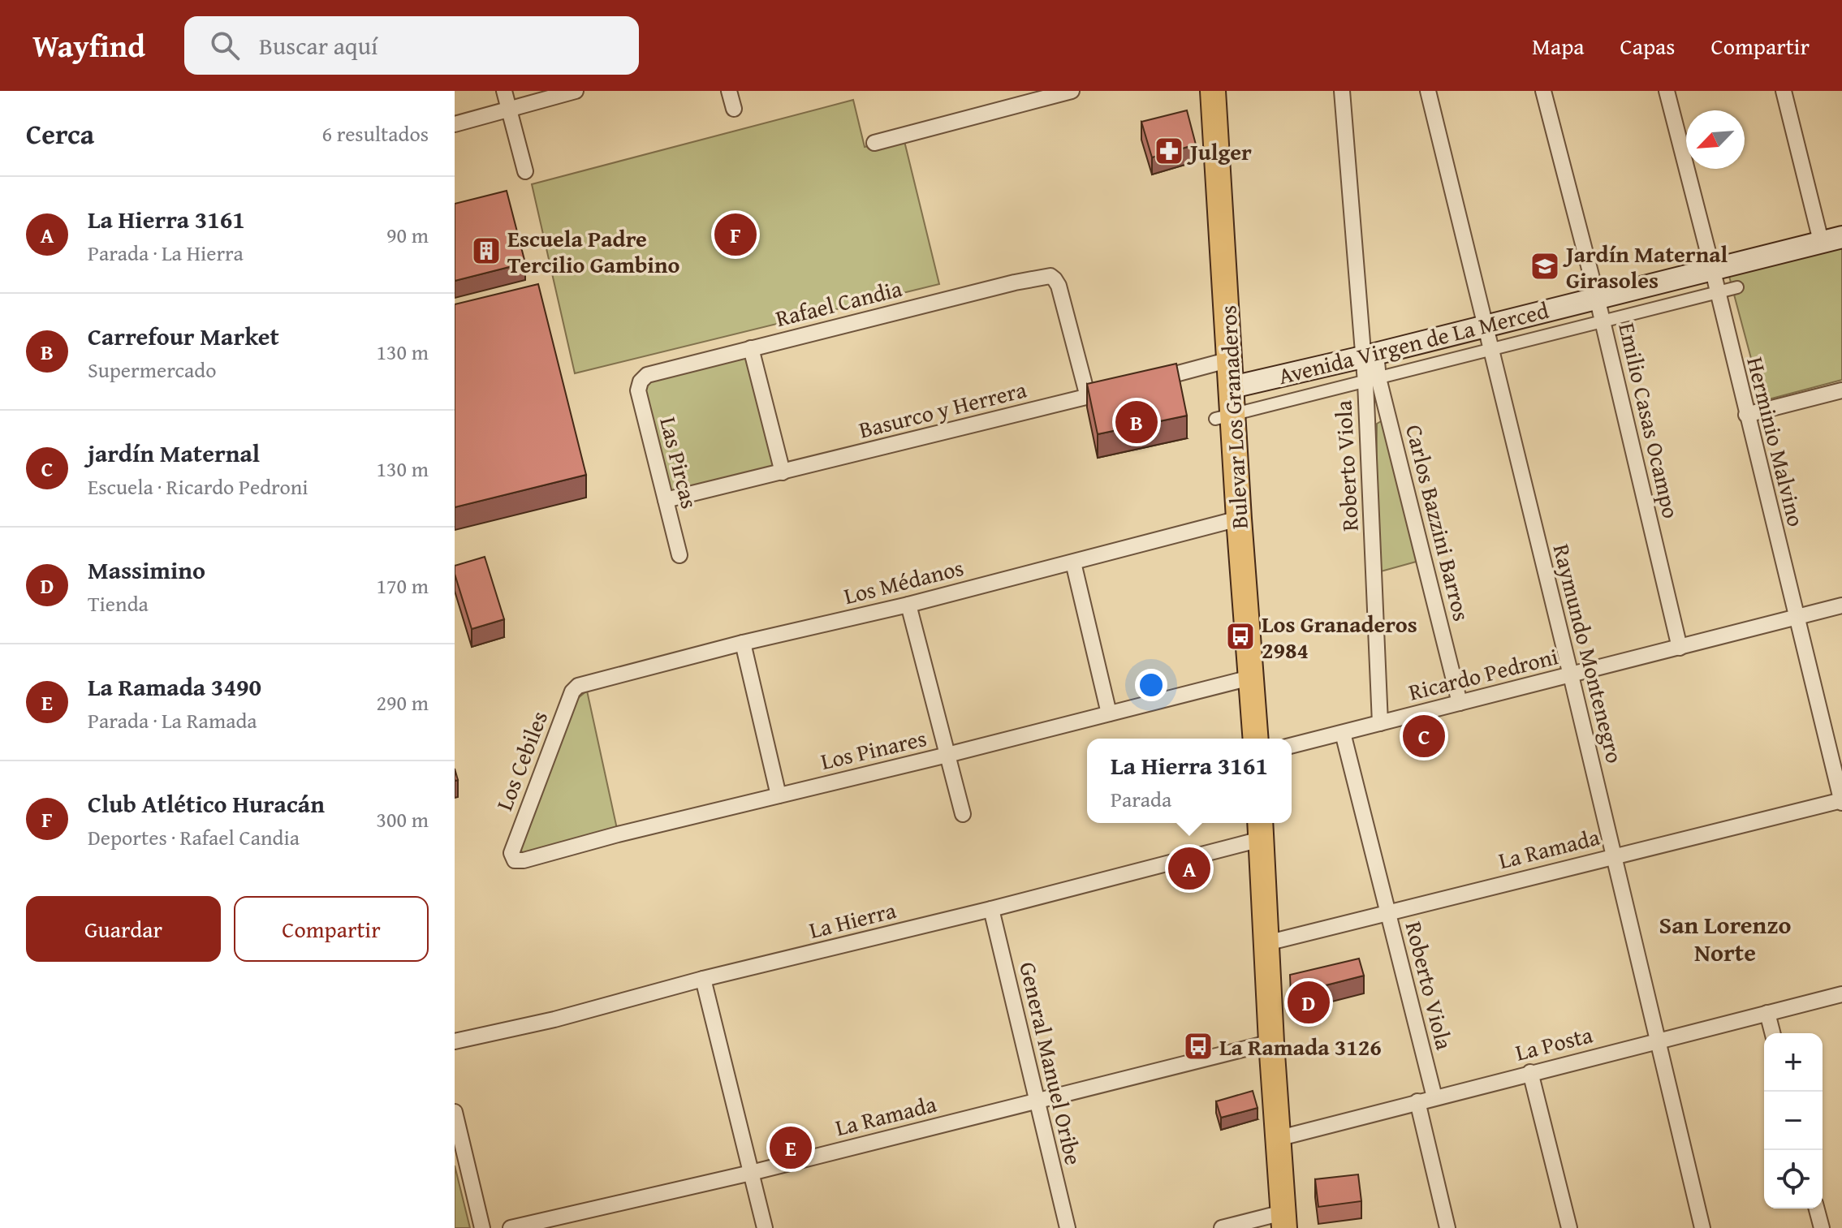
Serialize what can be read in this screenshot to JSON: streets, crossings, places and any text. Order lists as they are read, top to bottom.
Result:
{
  "streets": {
    "main road": ["Avenida Virgen de La Merced", "Bulevar Los Granaderos"],
    "street": [
      "Rafael Candia",
      "Basurco y Herrera",
      "Emilio Casas Ocampo",
      "Herminio Malvino",
      "Las Pircas",
      "Roberto Viola",
      "Carlos Bazzini Barros",
      "Los Médanos",
      "Raymundo Montenegro",
      "Ricardo Pedroni",
      "Los Pinares",
      "Los Cebiles",
      "La Ramada",
      "La Hierra",
      "La Posta",
      "General Manuel Oribe"
    ]
  },
  "crossings": [
    ["Rafael Candia", "Basurco y Herrera"],
    ["Rafael Candia", "Las Pircas"],
    ["Avenida Virgen de La Merced", "Bulevar Los Granaderos"],
    ["Avenida Virgen de La Merced", "Emilio Casas Ocampo"],
    ["Avenida Virgen de La Merced", "Herminio Malvino"],
    ["Avenida Virgen de La Merced", "Roberto Viola"],
    ["Avenida Virgen de La Merced", "Carlos Bazzini Barros"],
    ["Avenida Virgen de La Merced", "Raymundo Montenegro"],
    ["Basurco y Herrera", "Las Pircas"],
    ["Bulevar Los Granaderos", "Los Médanos"],
    ["Bulevar Los Granaderos", "Los Pinares"],
    ["Emilio Casas Ocampo", "Ricardo Pedroni"],
    ["Herminio Malvino", "Ricardo Pedroni"],
    ["Herminio Malvino", "La Ramada"],
    ["Roberto Viola", "Carlos Bazzini Barros"],
    ["Roberto Viola", "Ricardo Pedroni"],
    ["Roberto Viola", "La Ramada"],
    ["Roberto Viola", "La Posta"],
    ["Carlos Bazzini Barros", "Ricardo Pedroni"],
    ["Los Médanos", "Los Cebiles"],
    ["Raymundo Montenegro", "Ricardo Pedroni"],
    ["Raymundo Montenegro", "La Ramada"],
    ["Raymundo Montenegro", "La Posta"],
    ["Los Pinares", "Los Cebiles"],
    ["La Ramada", "General Manuel Oribe"],
    ["La Hierra", "General Manuel Oribe"]
  ],
  "districts": ["San Lorenzo Norte"],
  "places": {
    "pharmacy": ["Julger"],
    "building": ["Escuela Padre Tercilio Gambino"],
    "school or university": ["Jardín Maternal Girasoles"],
    "bus stop": ["Los Granaderos 2984", "La Ramada 3126"]
  },
  "north": "bottom left",
  "page": {
    "header": "Wayfind",
    "search": "Buscar aquí",
    "nav": ["Mapa", "Capas", "Compartir"],
    "heading": ["Cerca", "6 resultados"],
    "list": [
      {
        "mark": "A",
        "name": "La Hierra 3161",
        "note": "Parada · La Hierra",
        "value": "90 m"
      },
      {
        "mark": "B",
        "name": "Carrefour Market",
        "note": "Supermercado",
        "value": "130 m"
      },
      {
        "mark": "C",
        "name": "jardín Maternal",
        "note": "Escuela · Ricardo Pedroni",
        "value": "130 m"
      },
      {
        "mark": "D",
        "name": "Massimino",
        "note": "Tienda",
        "value": "170 m"
      },
      {
        "mark": "E",
        "name": "La Ramada 3490",
        "note": "Parada · La Ramada",
        "value": "290 m"
      },
      {
        "mark": "F",
        "name": "Club Atlético Huracán",
        "note": "Deportes · Rafael Candia",
        "value": "300 m"
      }
    ],
    "pins": [
      "F",
      "B",
      "C",
      "A",
      "D",
      "E"
    ],
    "popup": ["La Hierra 3161", "Parada"],
    "buttons": ["Guardar", "Compartir"],
    "map_buttons": ["+", "−"]
  }
}
